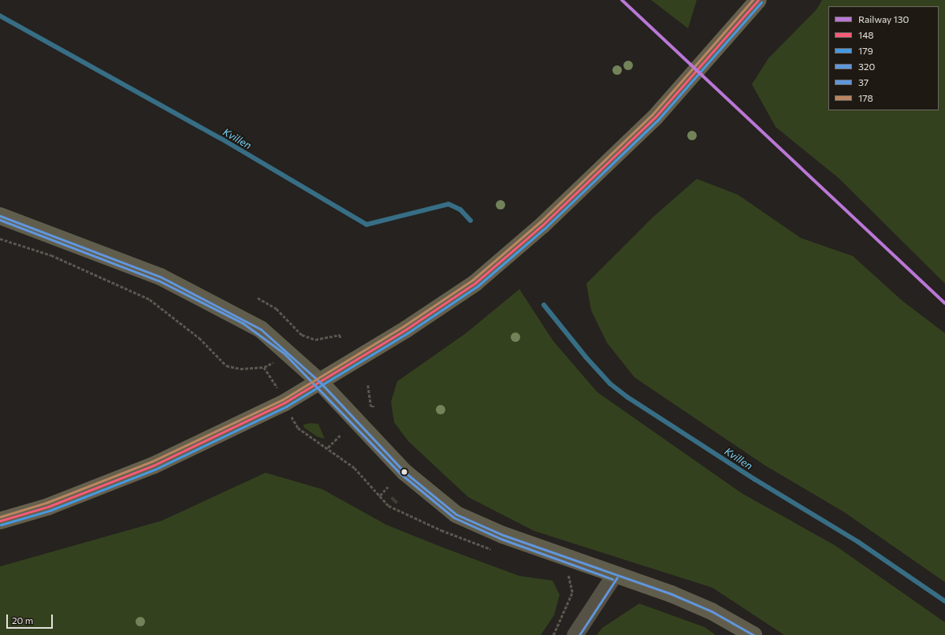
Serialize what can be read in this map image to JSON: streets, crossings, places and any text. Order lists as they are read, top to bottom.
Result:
{
  "water": ["Kvillen"],
  "lines": [
    "rail line 130",
    "transit line 148",
    "transit line 178",
    "transit line 179",
    "transit line 320",
    "transit line 37"
  ],
  "legend": [
    "Railway 130",
    "148",
    "179",
    "320",
    "37",
    "178"
  ],
  "scale_bar": "20 m"
}
